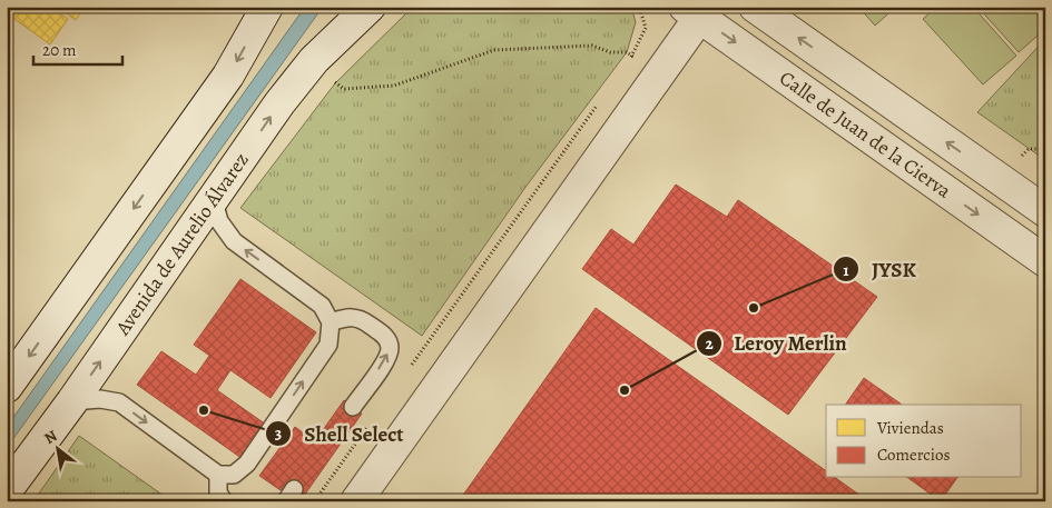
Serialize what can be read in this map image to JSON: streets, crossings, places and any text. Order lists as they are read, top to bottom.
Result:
{
  "streets": {
    "street": ["Calle de Juan de la Cierva", "Avenida de Aurelio Álvarez"]
  },
  "places": ["JYSK", "Leroy Merlin", "Shell Select"],
  "legend": ["Viviendas", "Comercios"],
  "scale_bar": "20 m",
  "north": "top left"
}
